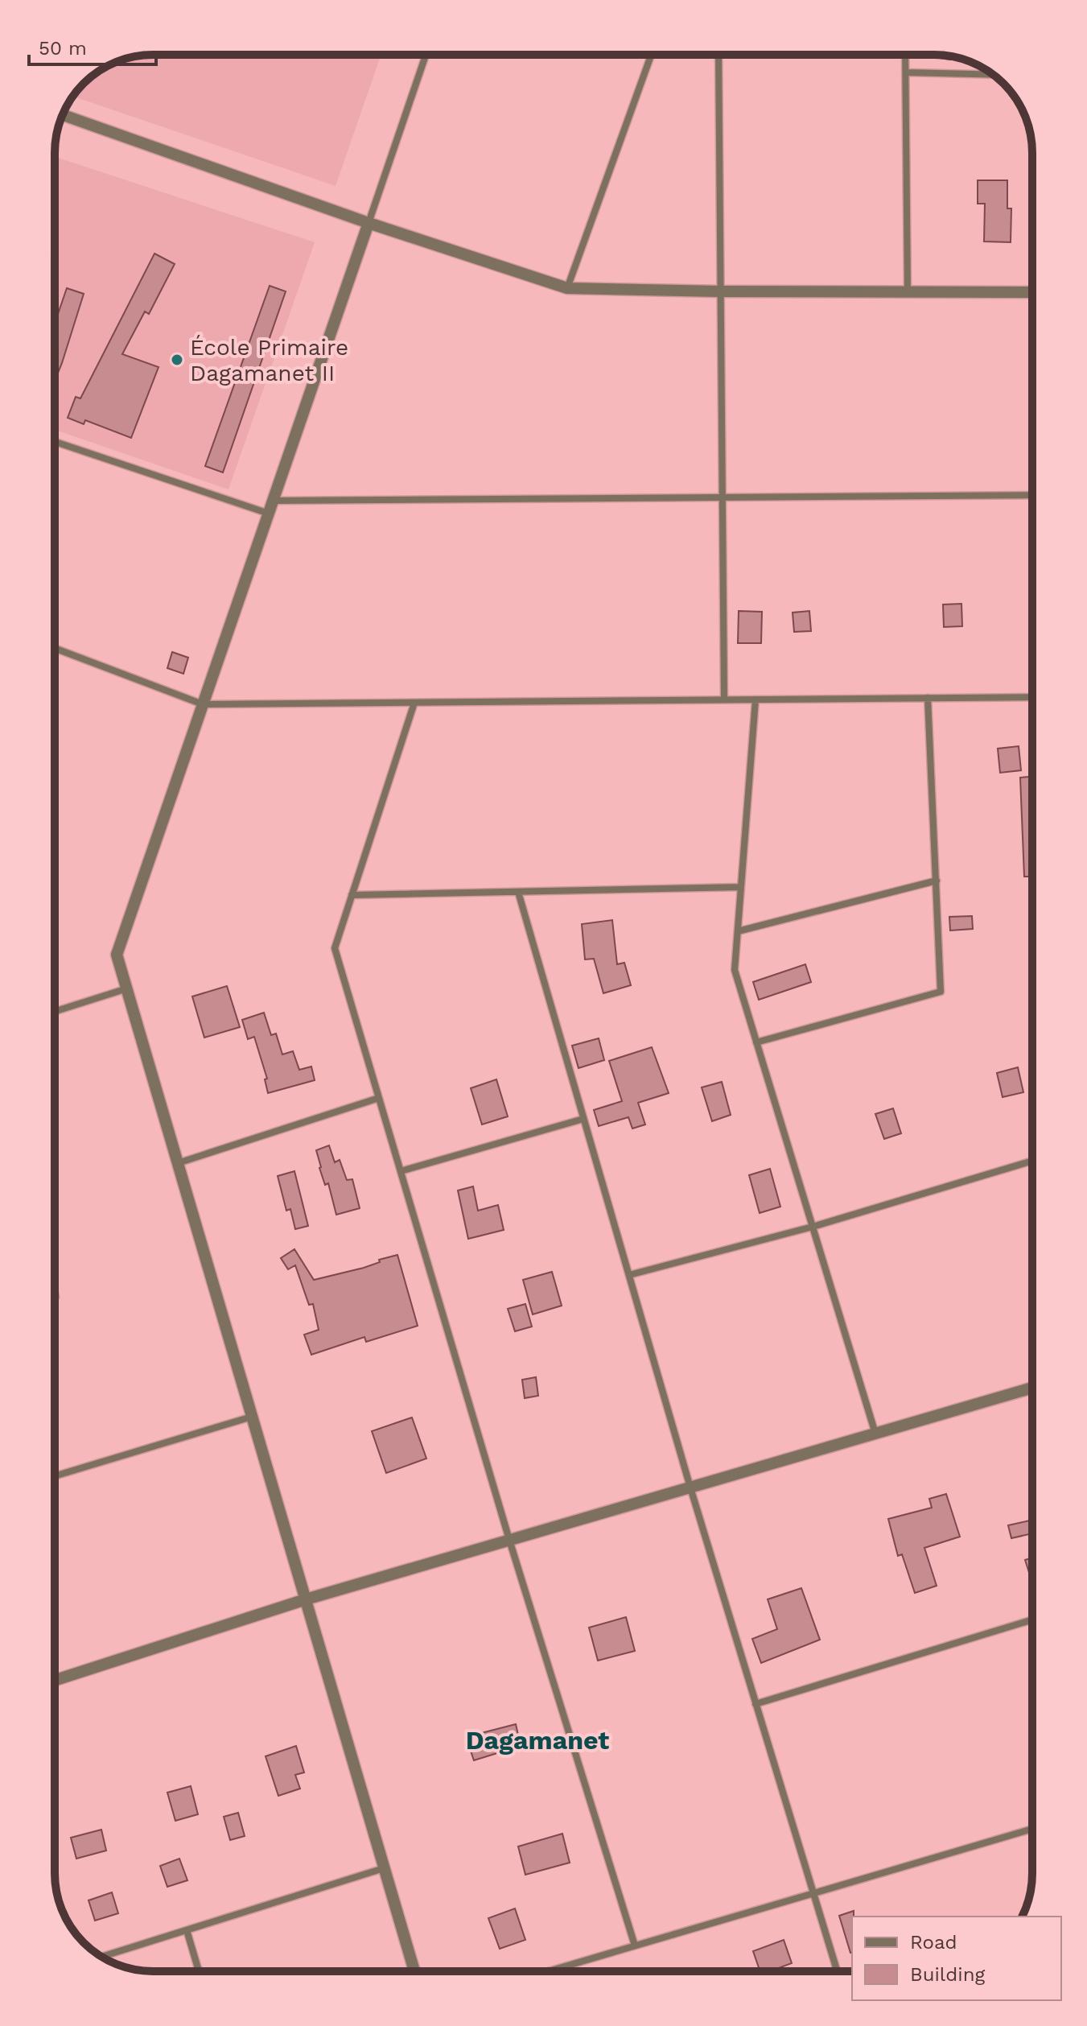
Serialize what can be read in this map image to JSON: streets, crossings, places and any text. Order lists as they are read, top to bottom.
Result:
{
  "districts": ["Dagamanet"],
  "places": ["École Primaire Dagamanet II"],
  "legend": ["Road", "Building"],
  "scale_bar": "50 m"
}
